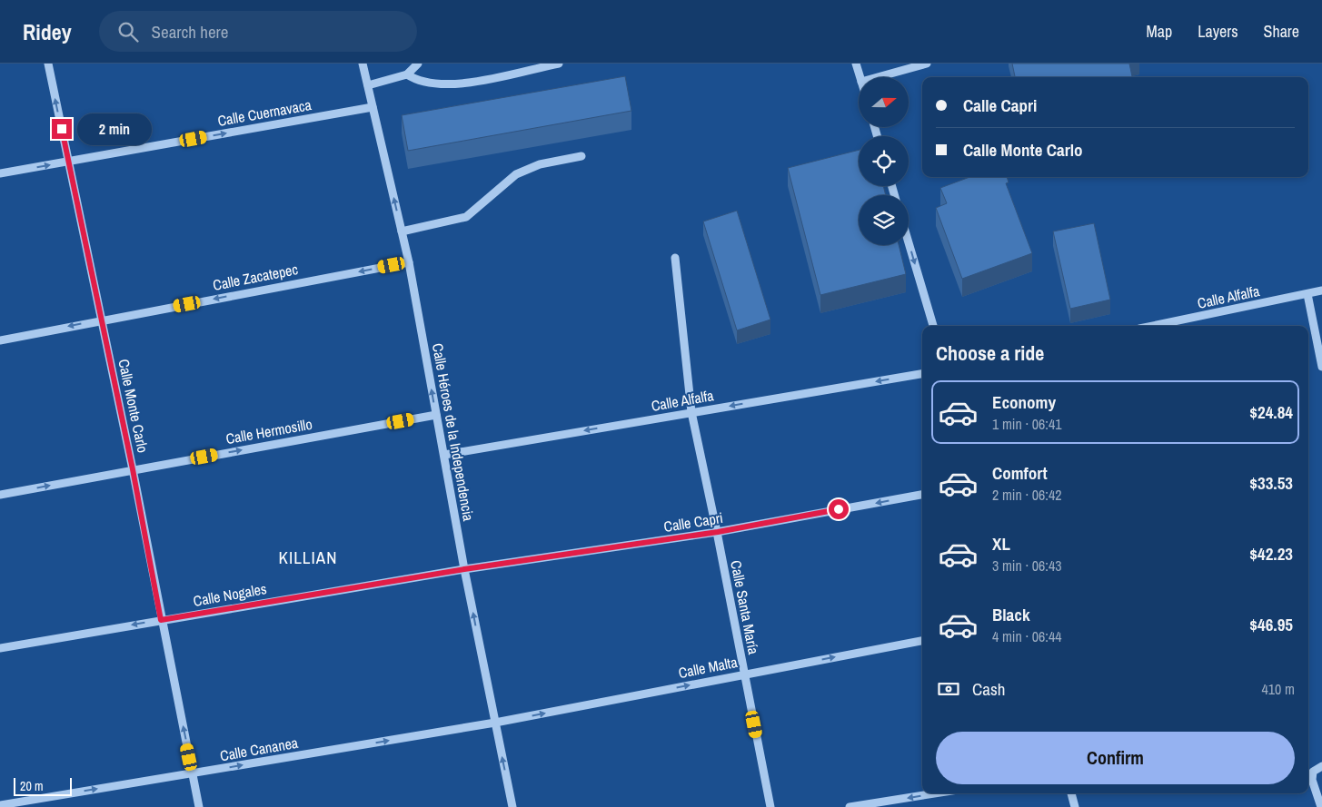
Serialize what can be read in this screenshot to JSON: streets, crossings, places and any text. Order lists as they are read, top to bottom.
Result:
{
  "streets": {
    "street": [
      "Calle Cuernavaca",
      "Calle Zacatepec",
      "Calle Alfalfa",
      "Calle Monte Carlo",
      "Calle Hermosillo",
      "Calle Héroes de la Independencia",
      "Calle Capri",
      "Calle Nogales",
      "Calle Santa María",
      "Calle Malta",
      "Calle Cananea"
    ]
  },
  "crossings": [
    ["Calle Cuernavaca", "Calle Monte Carlo"],
    ["Calle Cuernavaca", "Calle Héroes de la Independencia"],
    ["Calle Zacatepec", "Calle Monte Carlo"],
    ["Calle Zacatepec", "Calle Héroes de la Independencia"],
    ["Calle Alfalfa", "Calle Héroes de la Independencia"],
    ["Calle Alfalfa", "Calle Santa María"],
    ["Calle Monte Carlo", "Calle Hermosillo"],
    ["Calle Monte Carlo", "Calle Nogales"],
    ["Calle Monte Carlo", "Calle Cananea"],
    ["Calle Hermosillo", "Calle Héroes de la Independencia"],
    ["Calle Héroes de la Independencia", "Calle Capri"],
    ["Calle Héroes de la Independencia", "Calle Nogales"],
    ["Calle Héroes de la Independencia", "Calle Malta"],
    ["Calle Héroes de la Independencia", "Calle Cananea"],
    ["Calle Capri", "Calle Nogales"],
    ["Calle Capri", "Calle Santa María"],
    ["Calle Santa María", "Calle Malta"],
    ["Calle Malta", "Calle Cananea"]
  ],
  "one_way": [
    "Calle Cuernavaca",
    "Calle Zacatepec",
    "Calle Alfalfa",
    "Calle Hermosillo",
    "Calle Héroes de la Independencia",
    "Calle Capri",
    "Calle Malta",
    "Calle Cananea"
  ],
  "districts": ["KILLIAN"],
  "scale_bar": "20 m",
  "north": "right",
  "page": {
    "header": "Ridey",
    "search": "Search here",
    "nav": ["Map", "Layers", "Share"],
    "banner": ["Calle Capri", "Calle Monte Carlo"],
    "bubble": "2 min",
    "heading": "Choose a ride",
    "list": [
      {
        "name": "Economy",
        "note": "1 min · 06:41",
        "value": "$24.84"
      },
      {
        "name": "Comfort",
        "note": "2 min · 06:42",
        "value": "$33.53"
      },
      {
        "name": "XL",
        "note": "3 min · 06:43",
        "value": "$42.23"
      },
      {
        "name": "Black",
        "note": "4 min · 06:44",
        "value": "$46.95"
      }
    ],
    "pay": ["Cash", "410 m"],
    "buttons": "Confirm",
    "scale": "20 m"
  }
}
